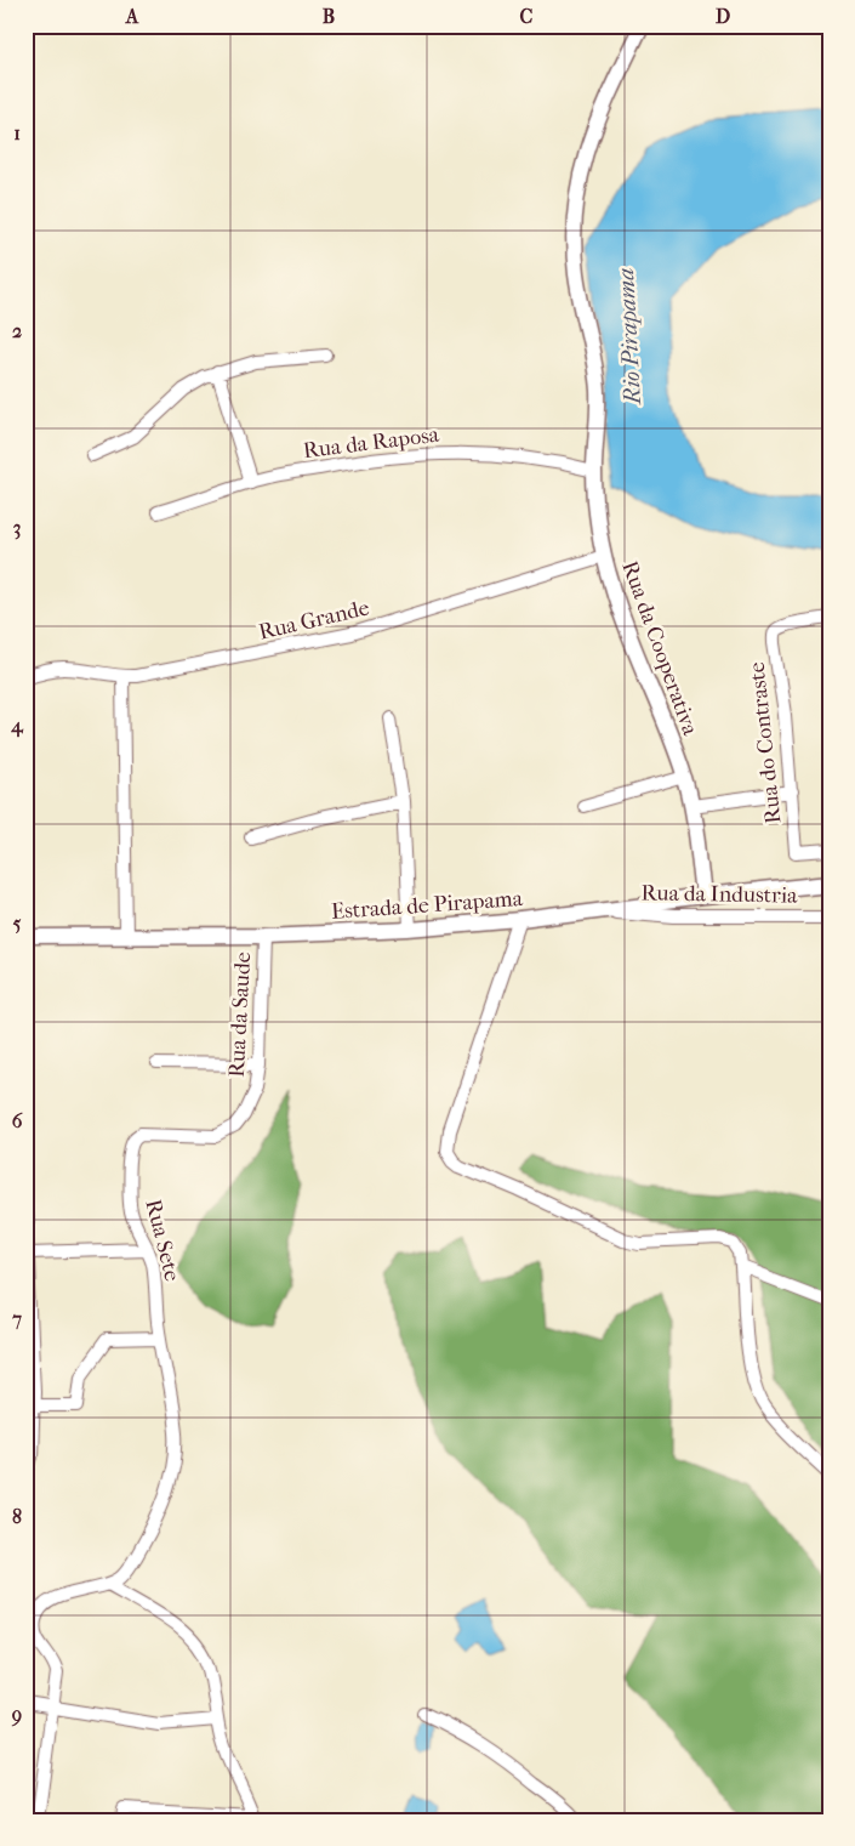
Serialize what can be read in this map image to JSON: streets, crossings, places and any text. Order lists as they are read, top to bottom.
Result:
{
  "streets": {
    "street": [
      "Rua da Raposa",
      "Rua Grande",
      "Rua da Cooperativa",
      "Rua do Contraste",
      "Rua da Industria",
      "Estrada de Pirapama",
      "Rua da Saude",
      "Rua Sete"
    ]
  },
  "crossings": [
    ["Rua da Raposa", "Rua da Cooperativa"],
    ["Rua Grande", "Rua da Cooperativa"],
    ["Rua da Cooperativa", "Estrada de Pirapama"],
    ["Rua da Industria", "Estrada de Pirapama"],
    ["Estrada de Pirapama", "Rua da Saude"],
    ["Rua da Saude", "Rua Sete"]
  ],
  "water": ["Rio Pirapama"],
  "grid": {
    "columns": [
      "A",
      "B",
      "C",
      "D"
    ],
    "rows": [
      "1",
      "2",
      "3",
      "4",
      "5",
      "6",
      "7",
      "8",
      "9"
    ]
  }
}
